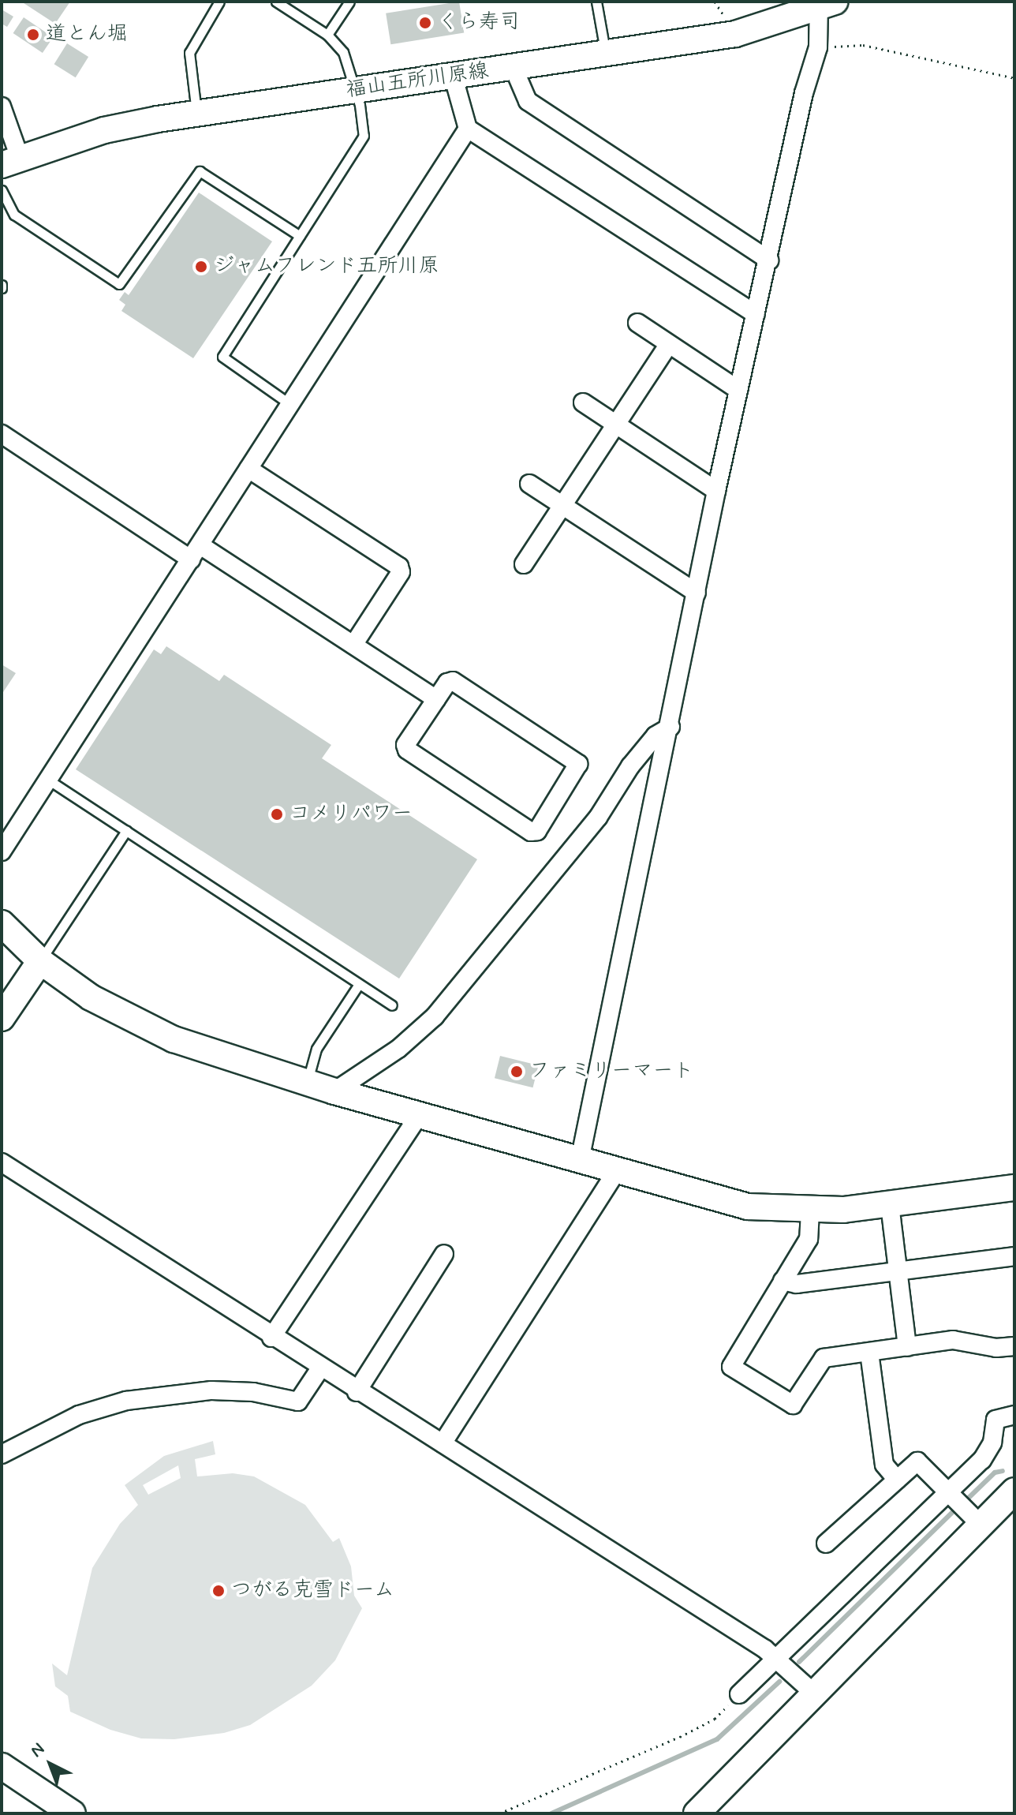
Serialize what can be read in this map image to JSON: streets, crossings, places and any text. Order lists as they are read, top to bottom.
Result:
{
  "streets": {
    "street": ["福山五所川原線"]
  },
  "places": [
    "くら寿司",
    "道とん堀",
    "ジャムフレンド五所川原",
    "コメリパワー",
    "ファミリーマート",
    "つがる克雪ドーム"
  ],
  "north": "top left"
}
